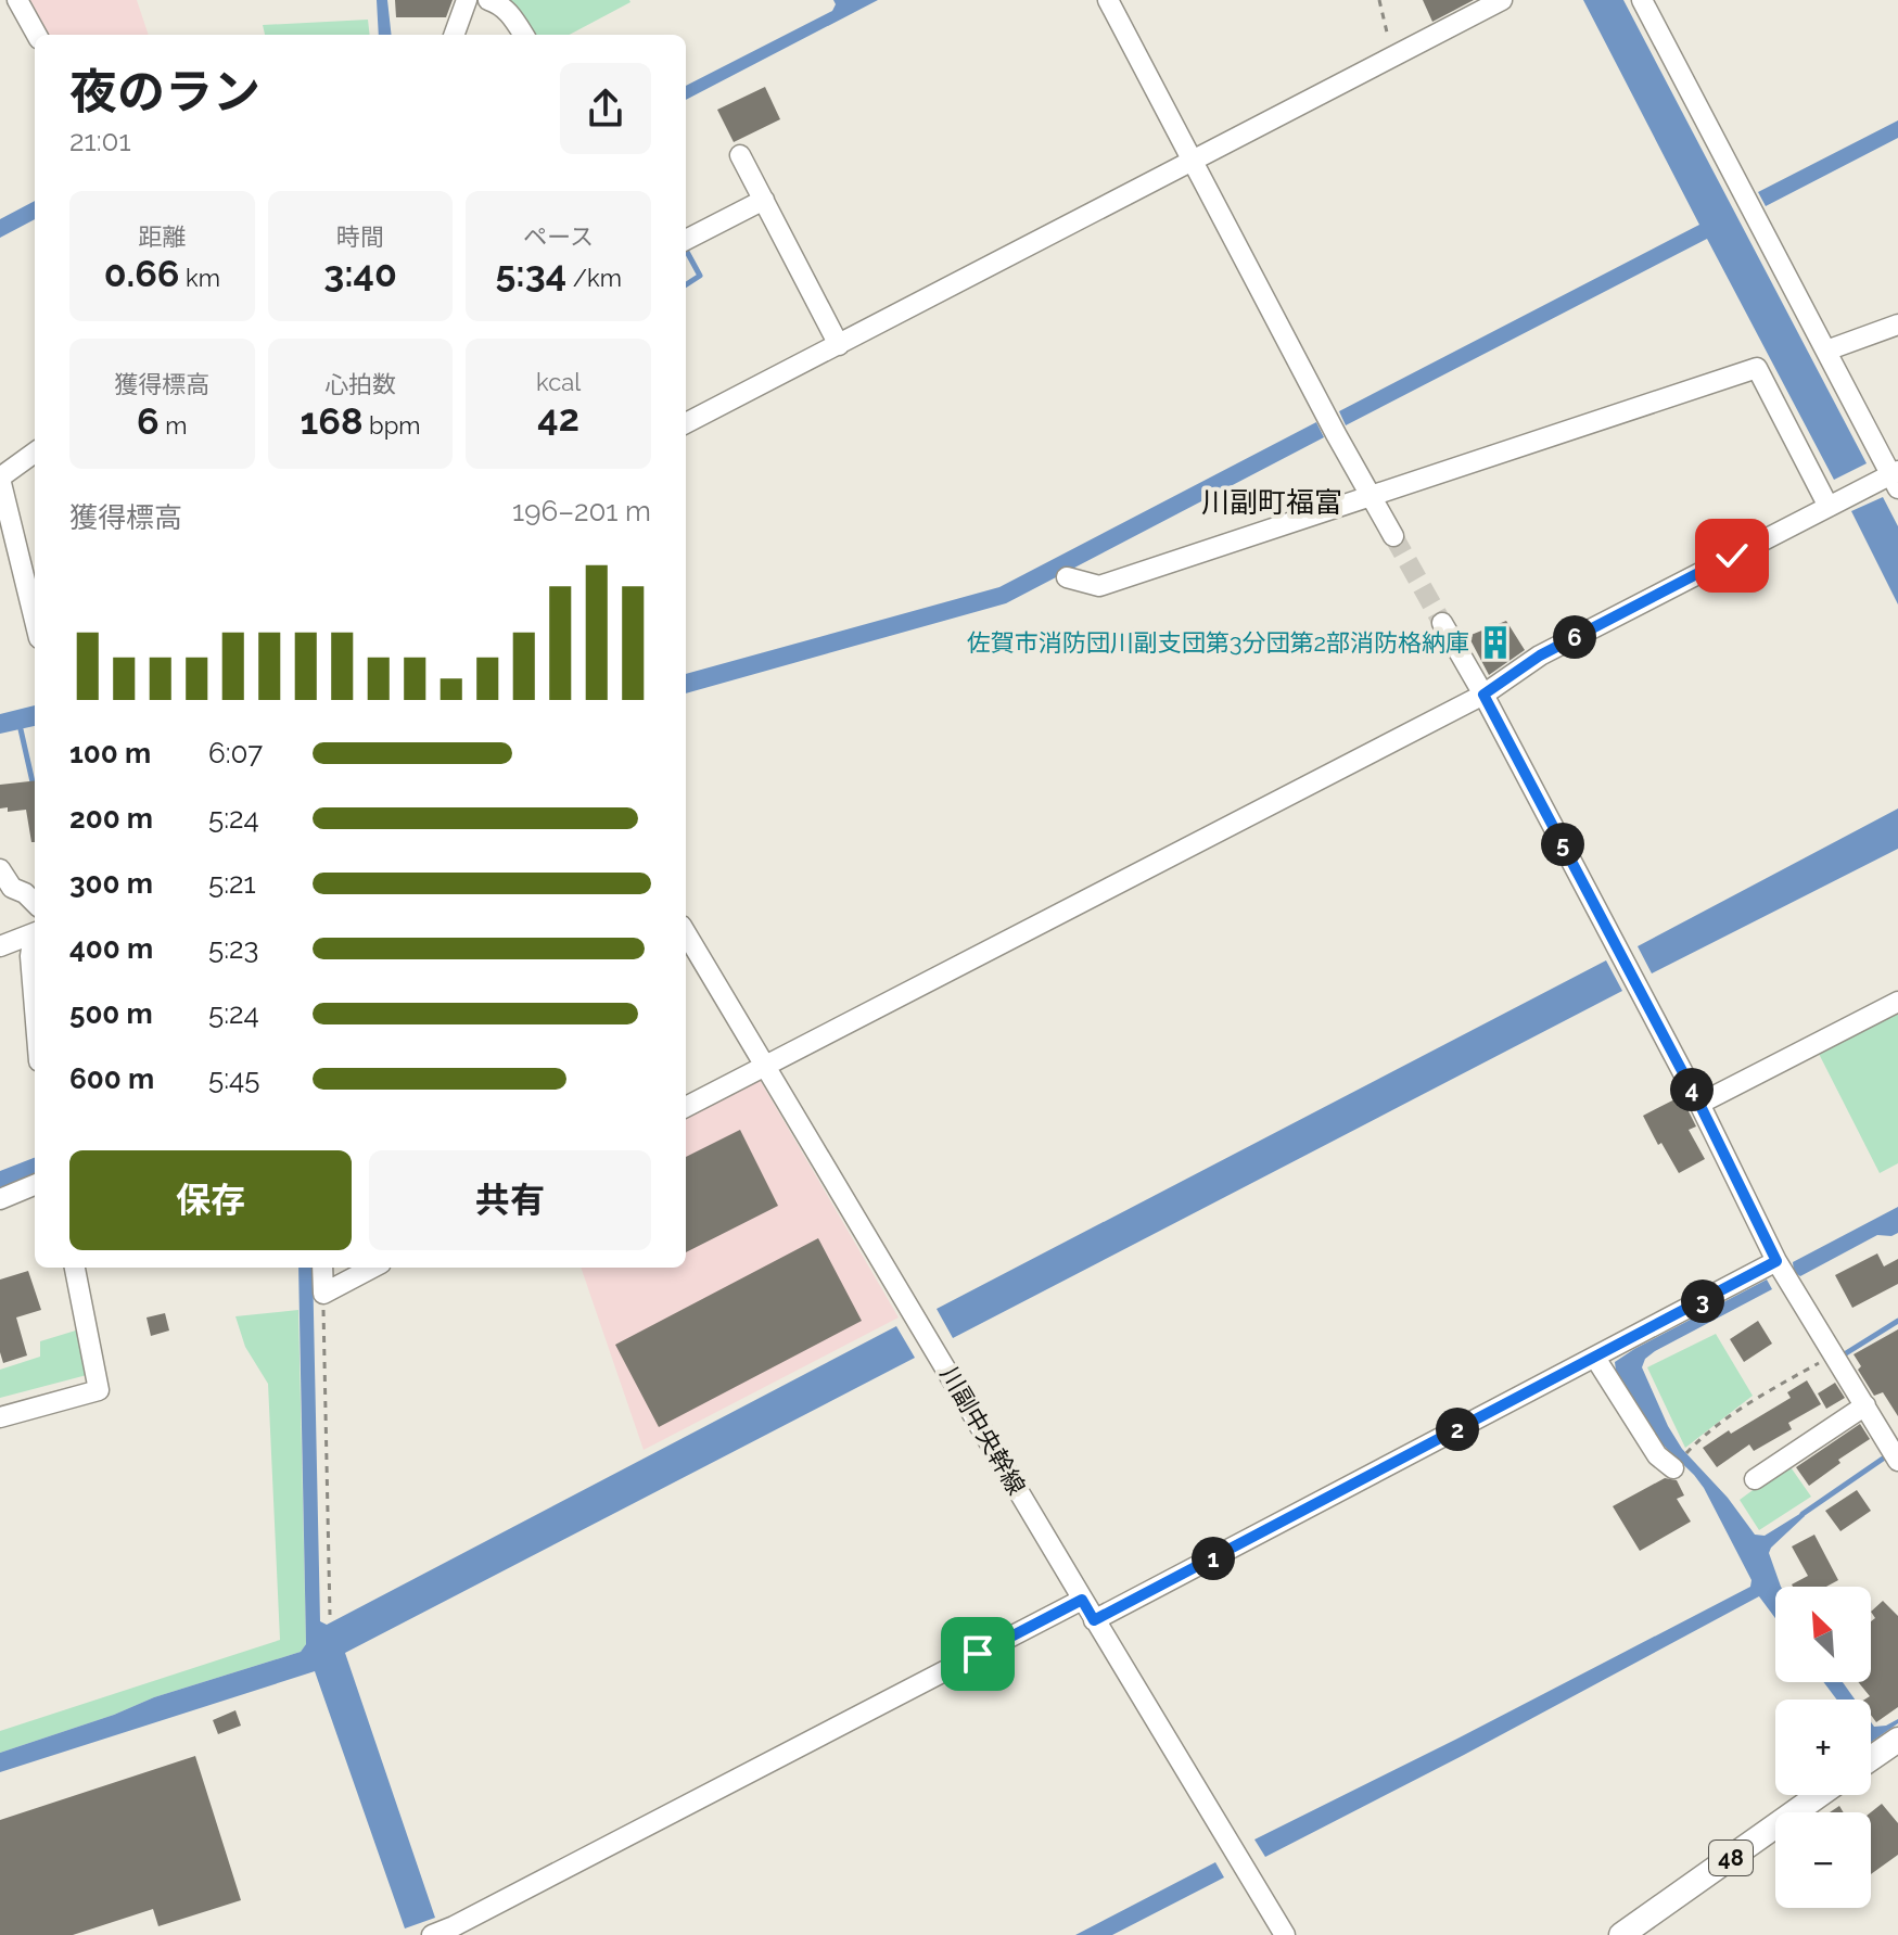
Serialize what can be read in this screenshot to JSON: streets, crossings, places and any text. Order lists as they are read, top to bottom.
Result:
{
  "streets": {
    "main road": ["48"],
    "street": ["川副中央幹線"]
  },
  "districts": ["川副町福富"],
  "places": {
    "building": ["佐賀市消防団川副支団第3分団第2部消防格納庫"]
  },
  "north": "top left",
  "page": {
    "heading": ["夜のラン", "21:01"],
    "stats": [
      ["距離", "0.66 km"],
      ["時間", "3:40"],
      ["ペース", "5:34 /km"],
      ["獲得標高", "6 m"],
      ["心拍数", "168 bpm"],
      ["kcal", "42"]
    ],
    "chart": ["獲得標高", "196–201 m"],
    "pins": [
      "6",
      "5",
      "4",
      "3",
      "2",
      "1"
    ],
    "list": [
      {
        "name": "100 m",
        "note": "6:07"
      },
      {
        "name": "200 m",
        "note": "5:24"
      },
      {
        "name": "300 m",
        "note": "5:21"
      },
      {
        "name": "400 m",
        "note": "5:23"
      },
      {
        "name": "500 m",
        "note": "5:24"
      },
      {
        "name": "600 m",
        "note": "5:45"
      }
    ],
    "buttons": ["保存", "共有"],
    "map_buttons": ["+", "−"]
  }
}
